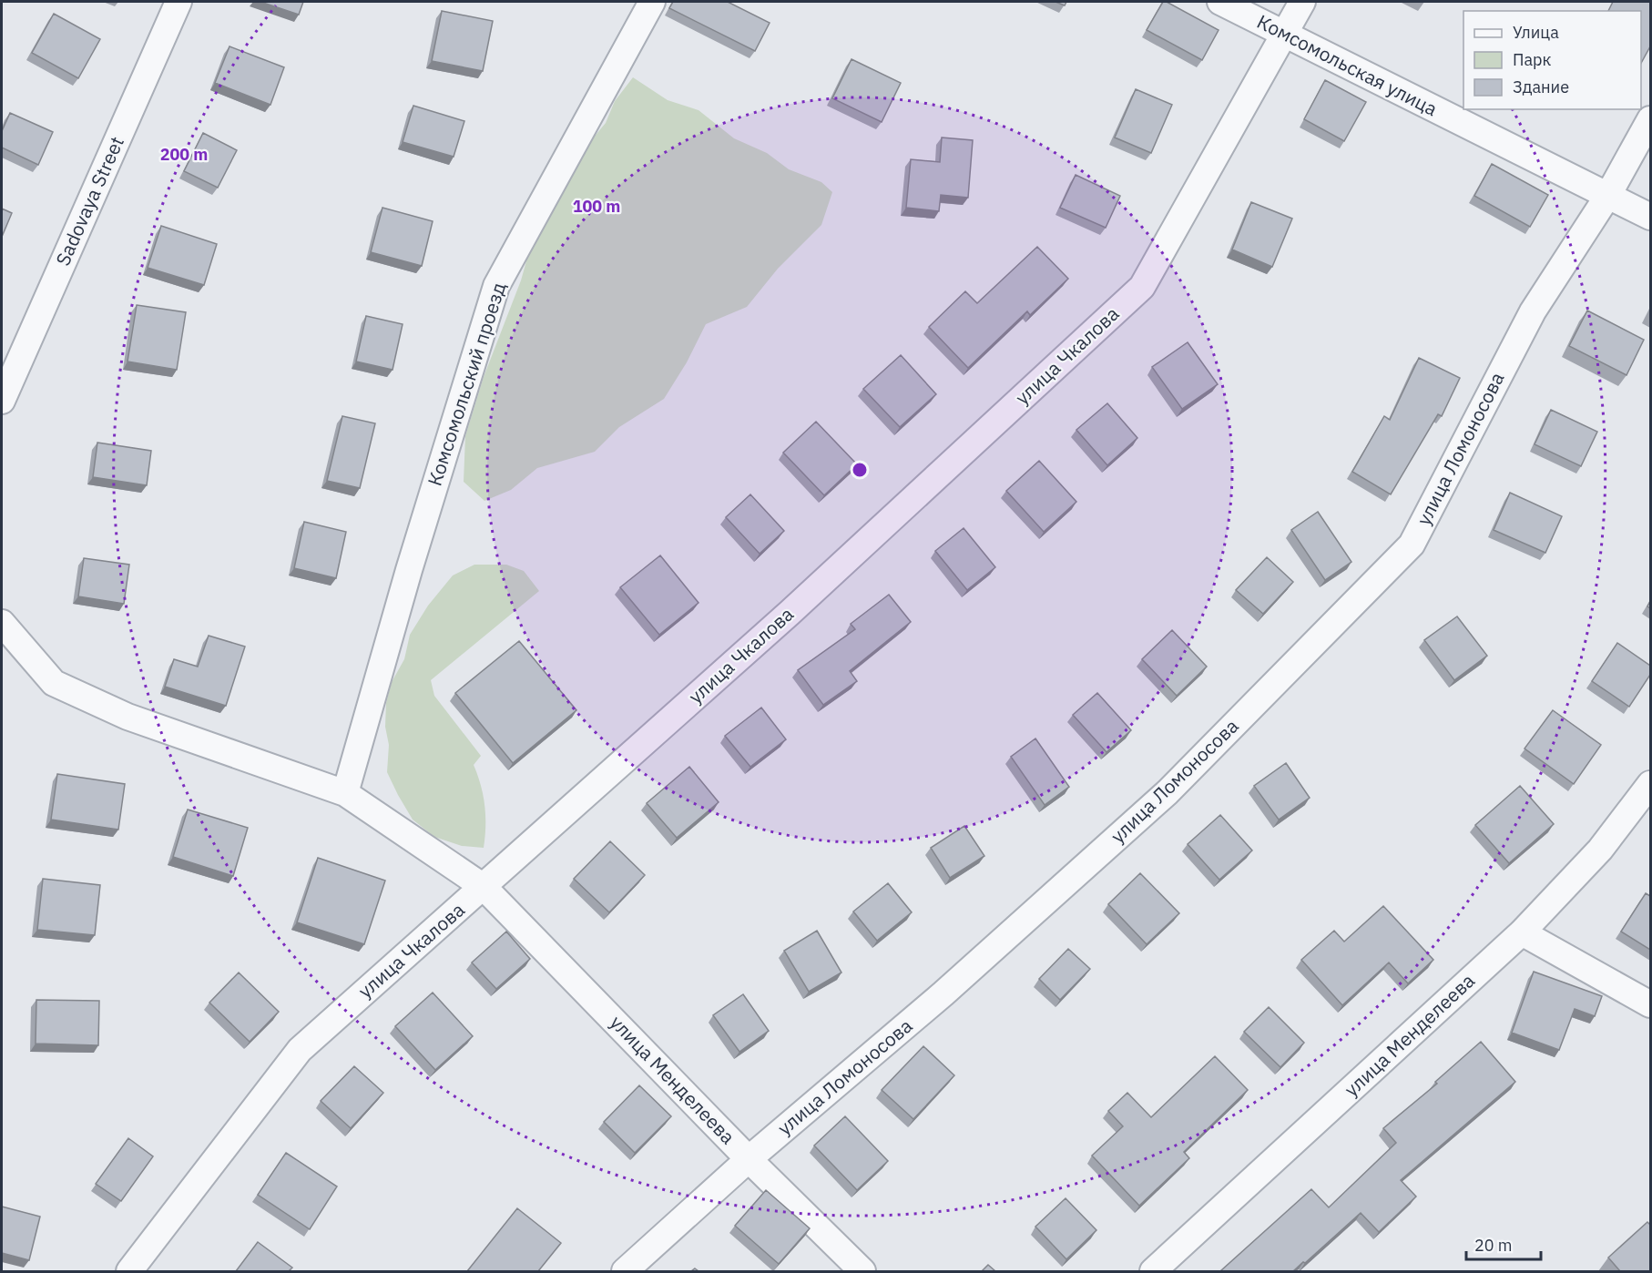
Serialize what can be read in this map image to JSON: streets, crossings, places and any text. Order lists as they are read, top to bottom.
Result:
{
  "streets": {
    "street": [
      "Комсомольская улица",
      "Sadovaya Street",
      "улица Чкалова",
      "Комсомольский проезд",
      "улица Ломоносова",
      "улица Менделеева"
    ]
  },
  "crossings": [
    ["Комсомольская улица", "улица Чкалова"],
    ["Комсомольская улица", "улица Ломоносова"],
    ["улица Чкалова", "улица Менделеева"],
    ["Комсомольский проезд", "улица Менделеева"],
    ["улица Ломоносова", "улица Менделеева"]
  ],
  "legend": ["Улица", "Парк", "Здание"],
  "scale_bar": "20 m",
  "rings": ["200 m", "100 m"]
}
